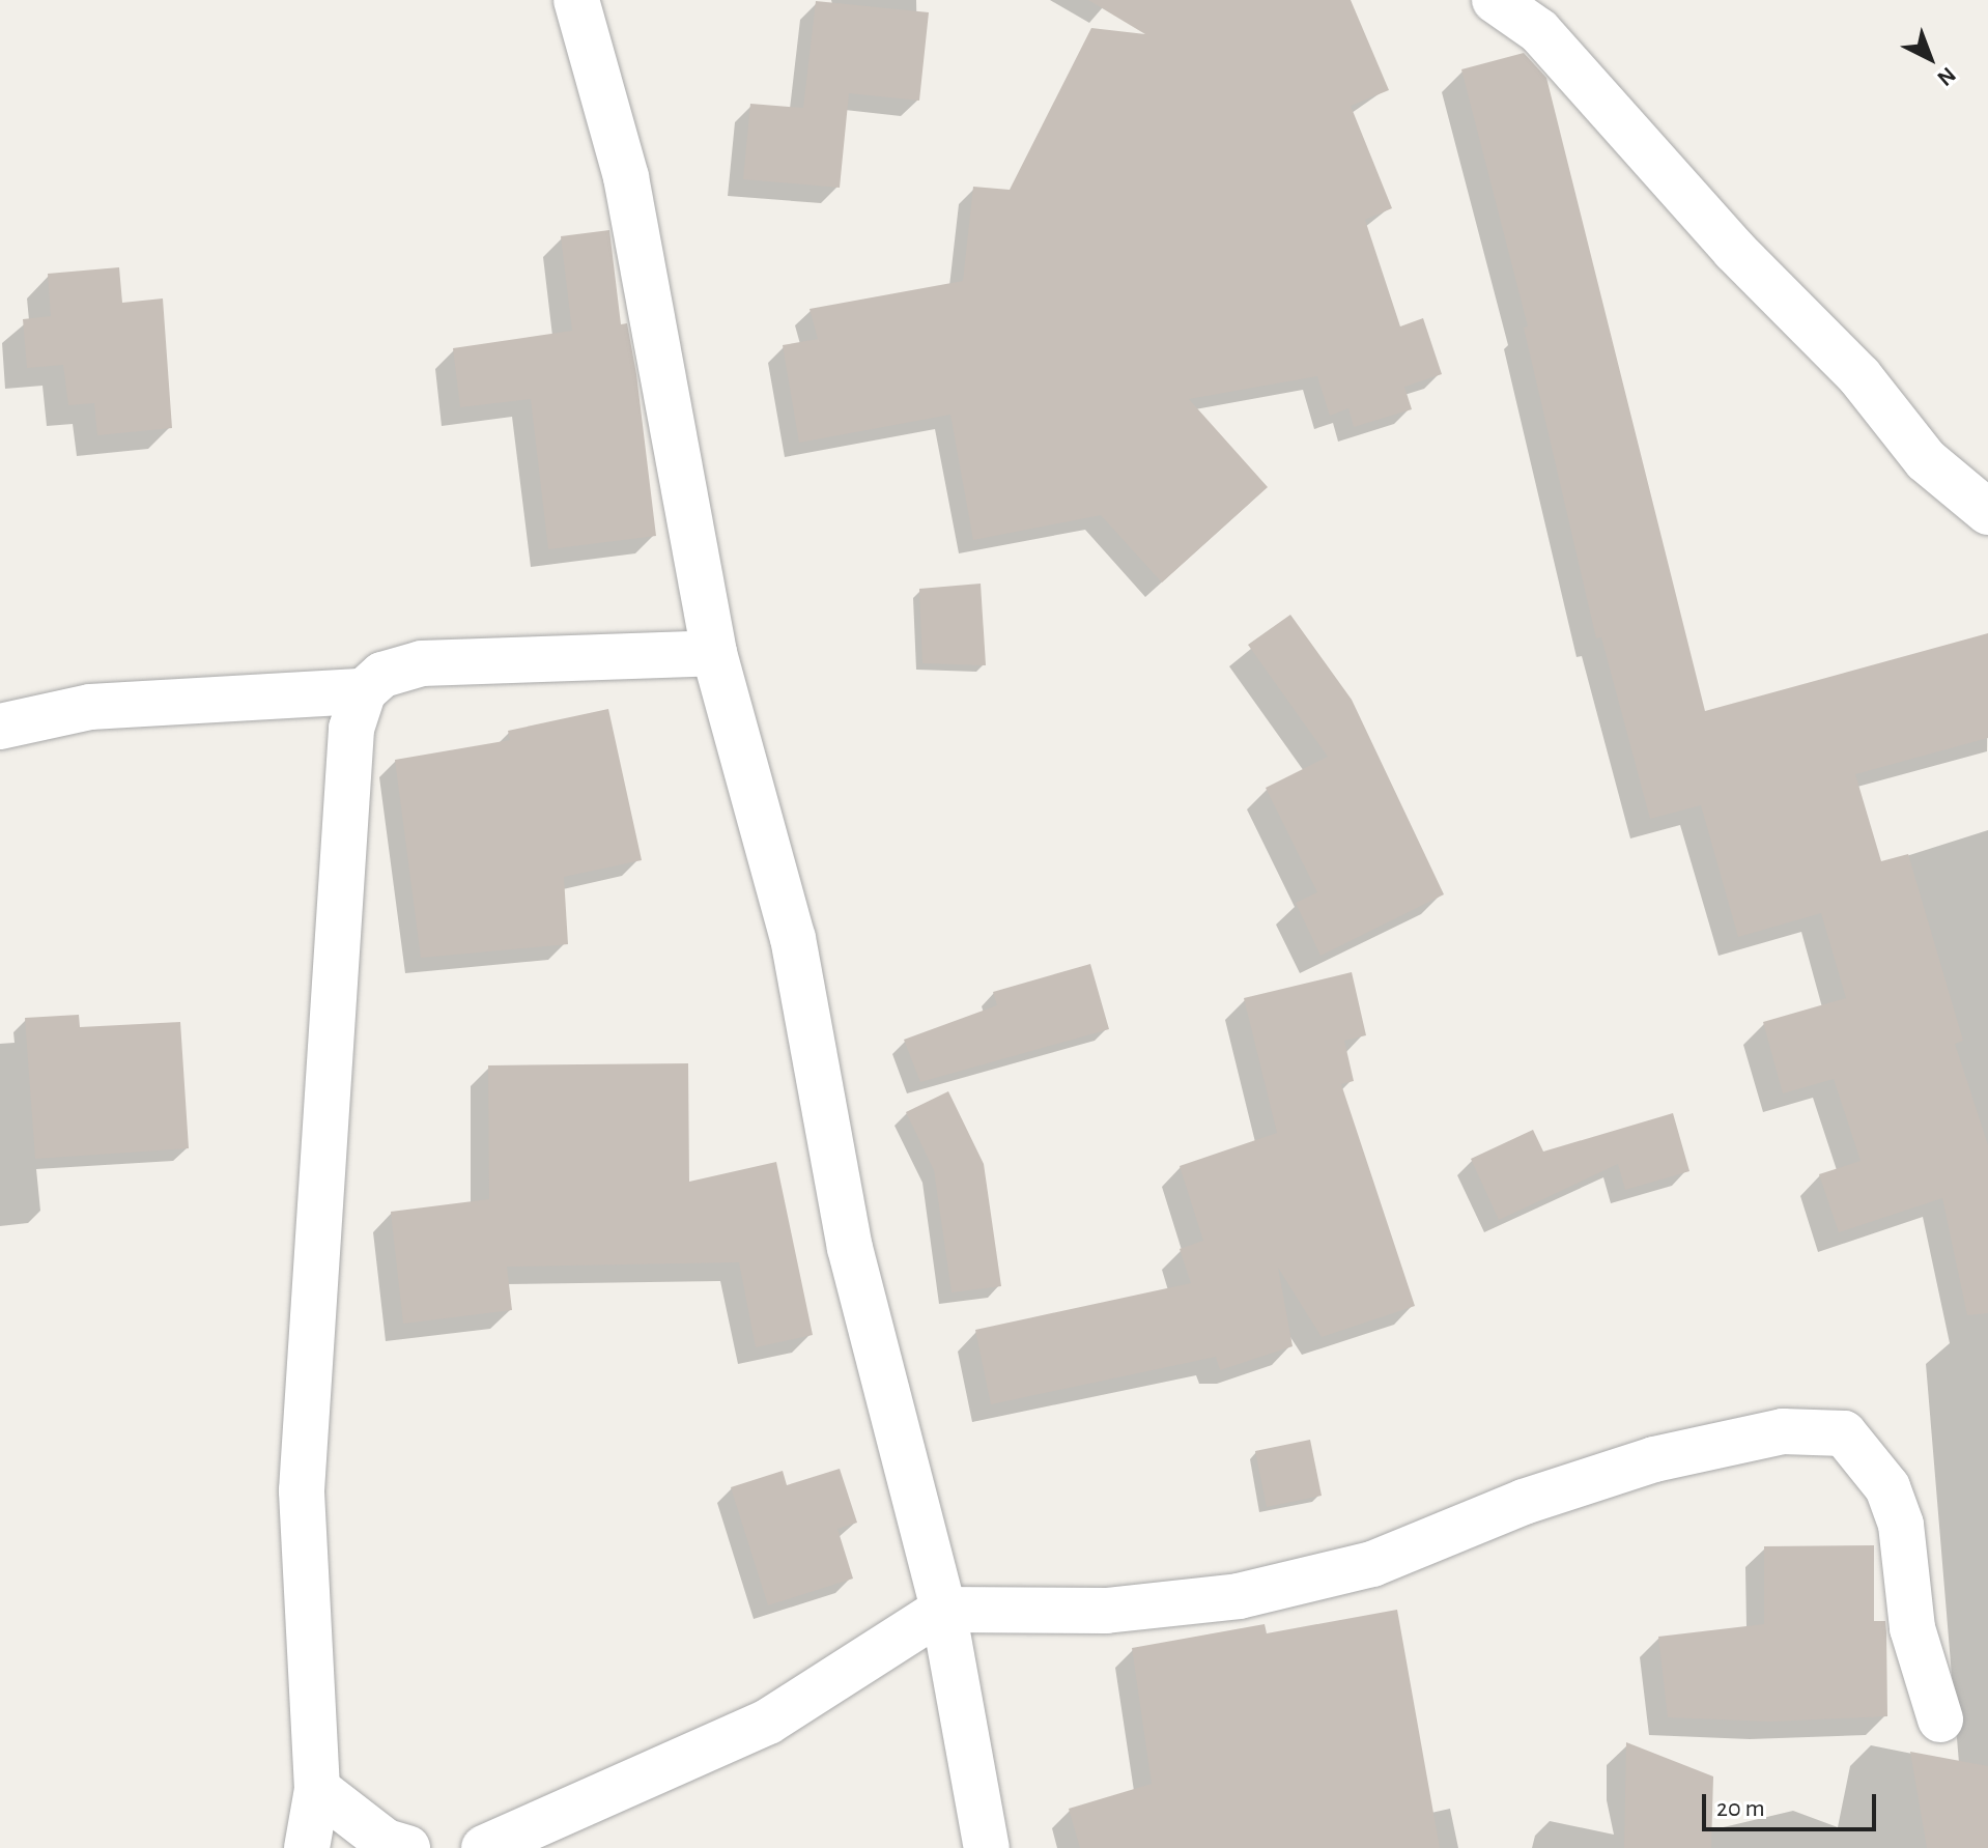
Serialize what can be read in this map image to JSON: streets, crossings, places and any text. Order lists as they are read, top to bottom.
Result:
{
  "scale_bar": "20 m",
  "north": "bottom right"
}
